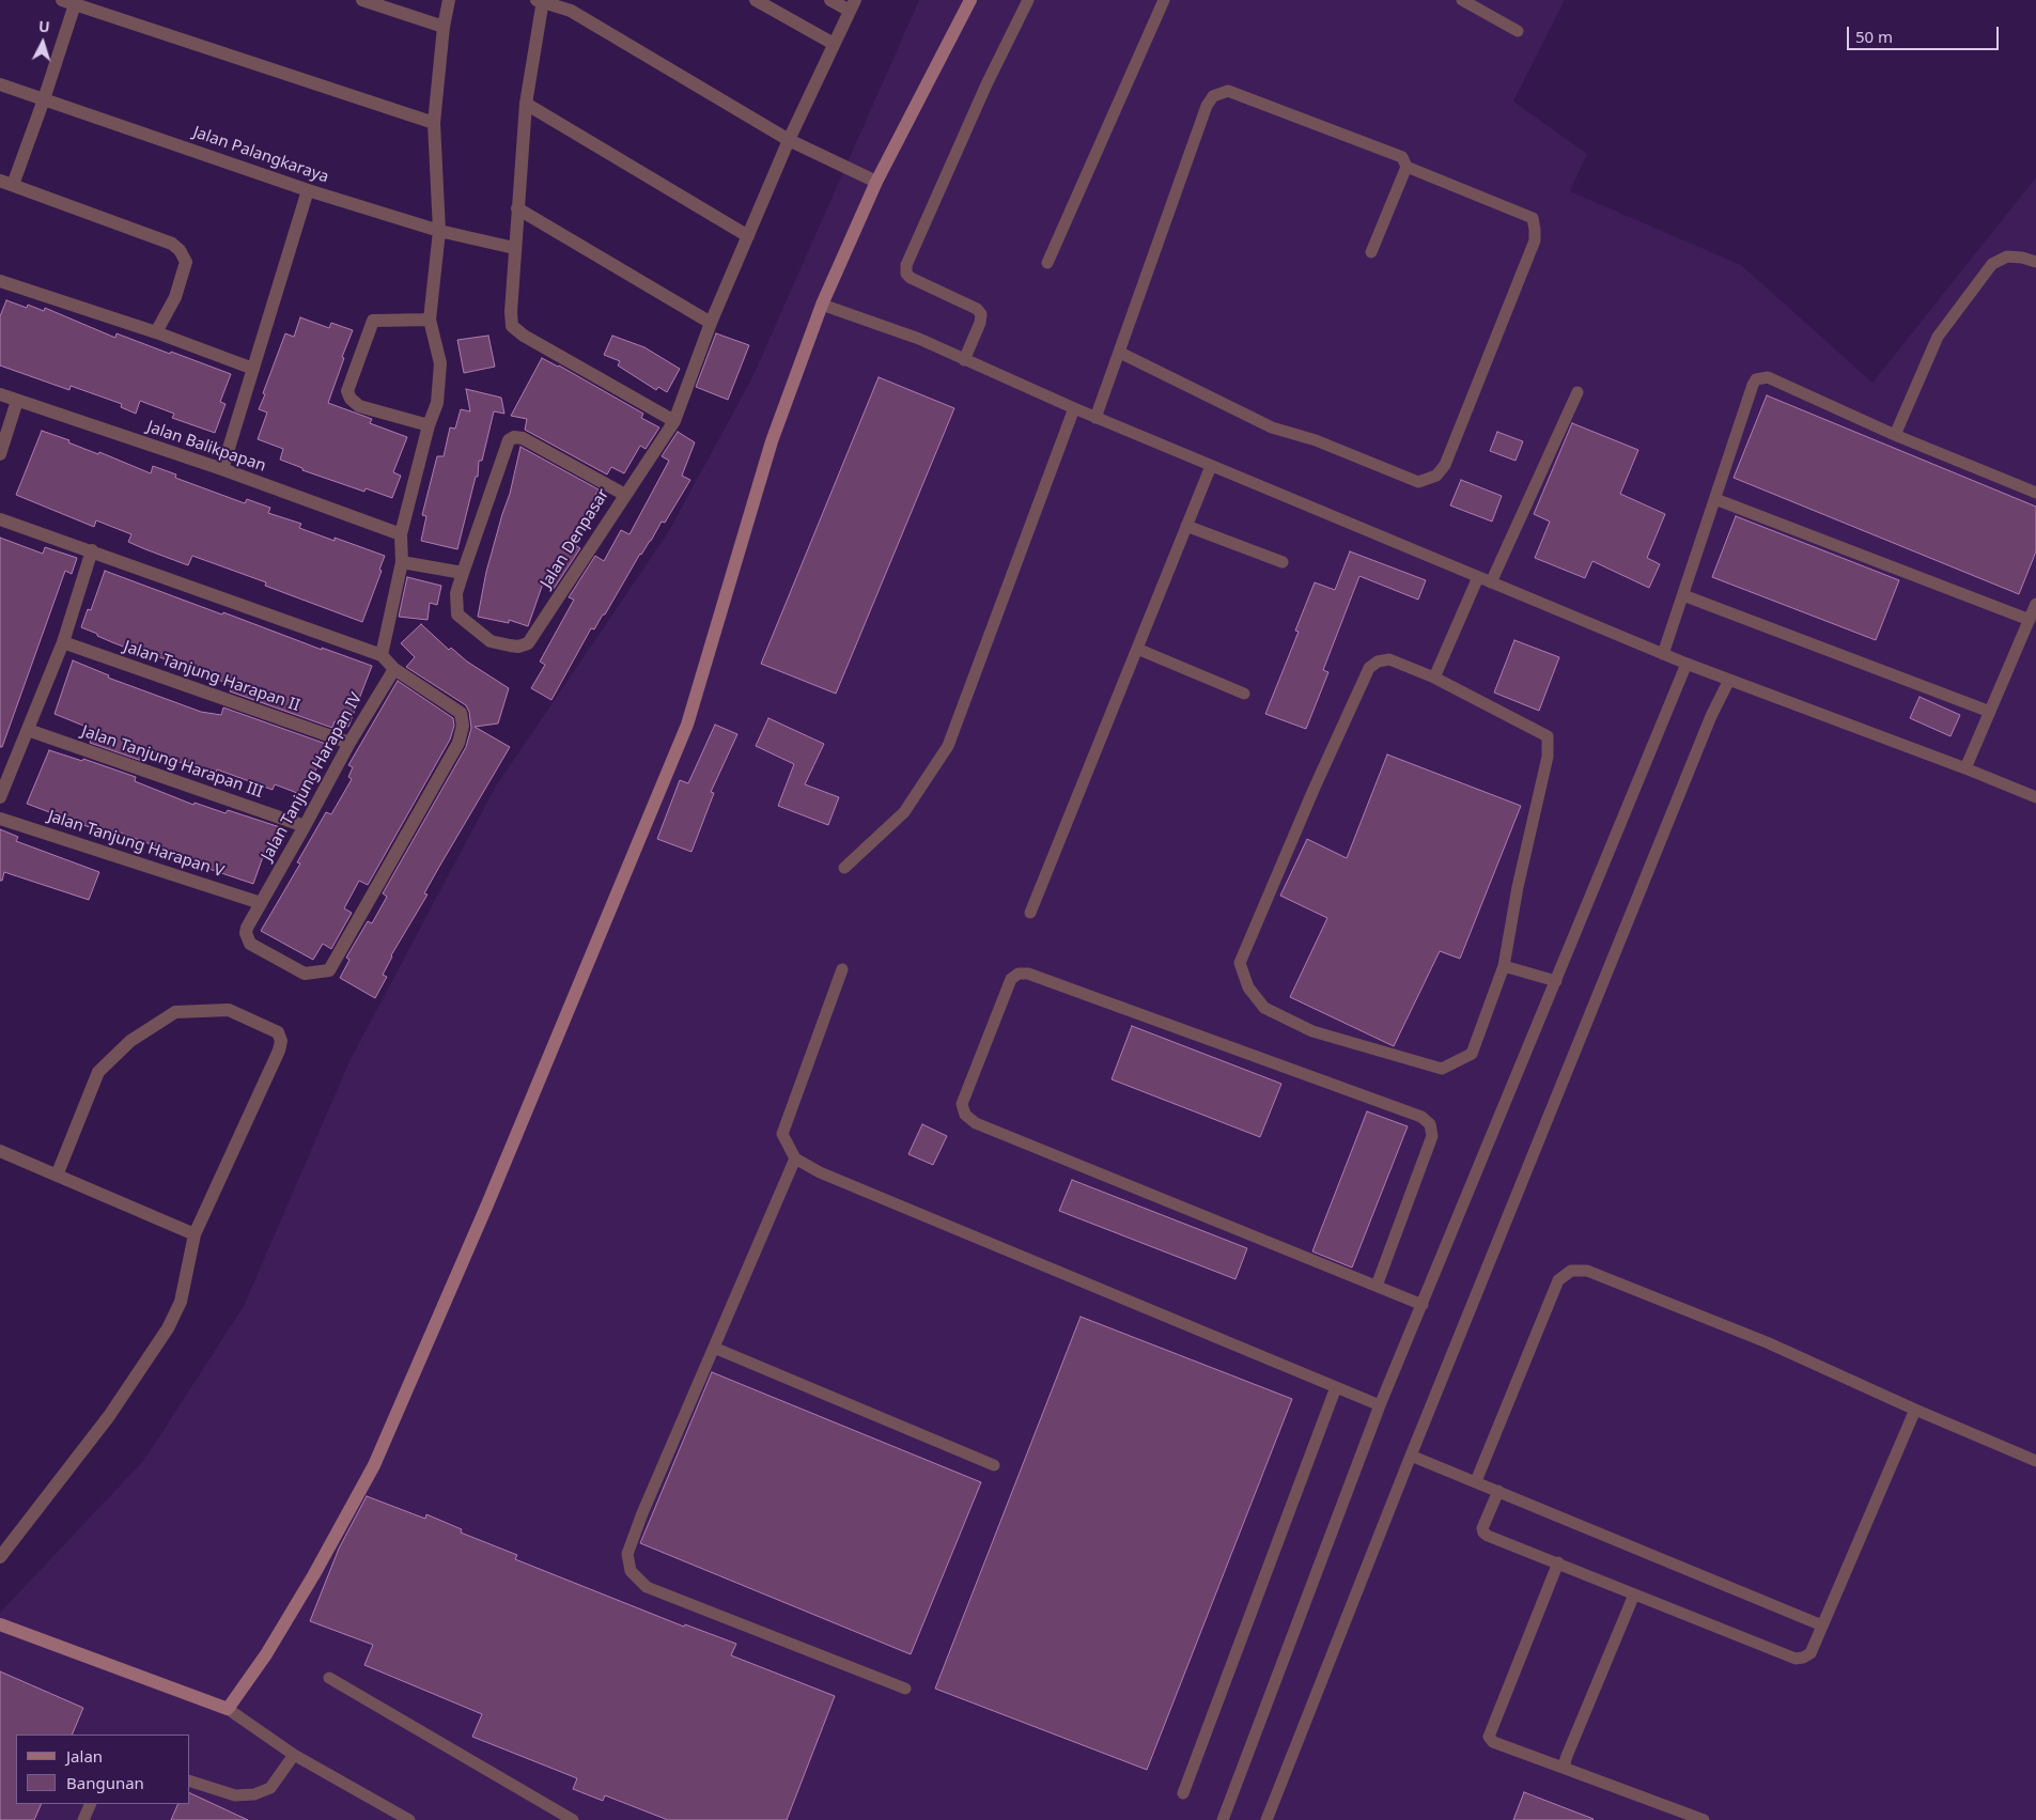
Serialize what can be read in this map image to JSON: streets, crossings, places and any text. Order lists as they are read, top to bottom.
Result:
{
  "streets": {
    "street": [
      "Jalan Palangkaraya",
      "Jalan Balikpapan",
      "Jalan Denpasar",
      "Jalan Tanjung Harapan II",
      "Jalan Tanjung Harapan III",
      "Jalan Tanjung Harapan IV",
      "Jalan Tanjung Harapan V"
    ]
  },
  "crossings": [
    ["Jalan Tanjung Harapan II", "Jalan Tanjung Harapan IV"],
    ["Jalan Tanjung Harapan III", "Jalan Tanjung Harapan IV"],
    ["Jalan Tanjung Harapan IV", "Jalan Tanjung Harapan V"]
  ],
  "legend": ["Jalan", "Bangunan"],
  "scale_bar": "50 m",
  "north": "top"
}
